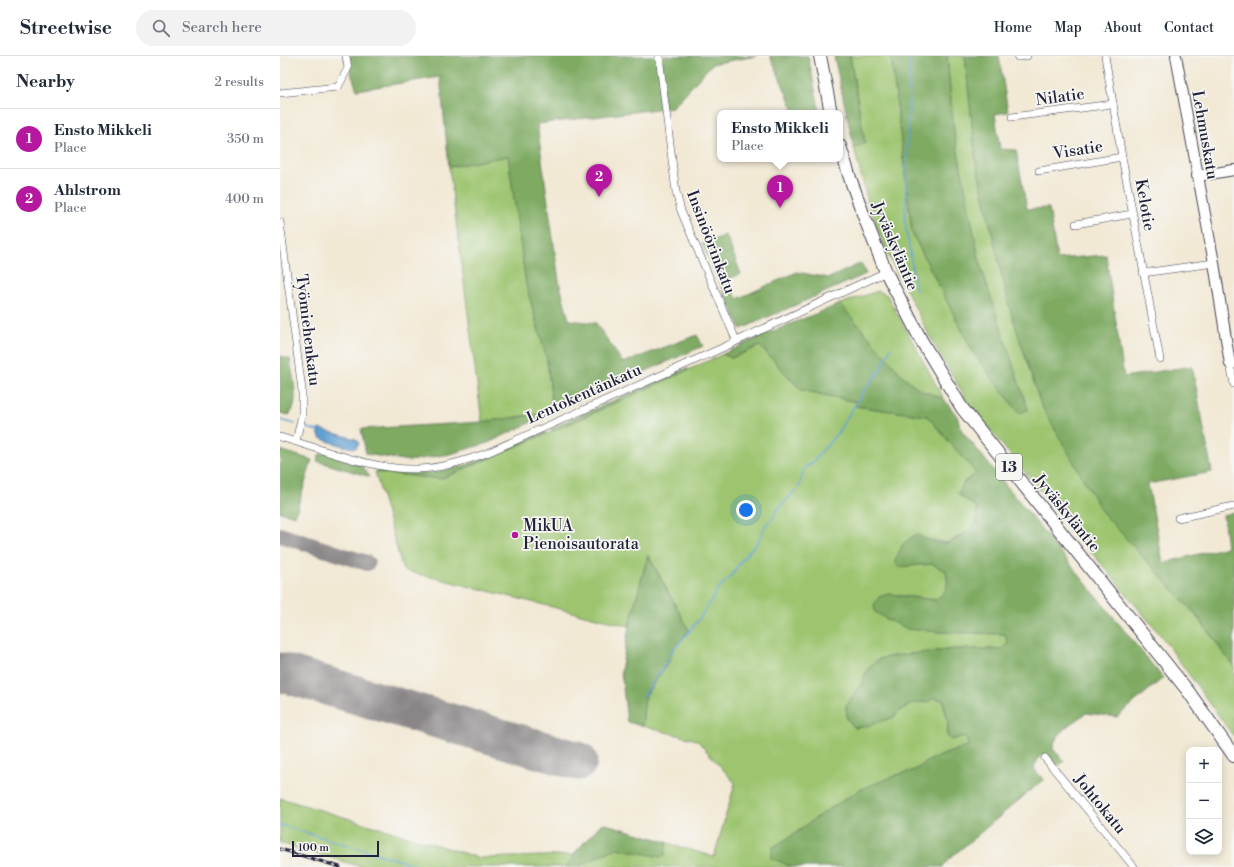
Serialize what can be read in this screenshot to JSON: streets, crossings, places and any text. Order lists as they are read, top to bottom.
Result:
{
  "streets": {
    "highway": ["Jyväskyläntie", "13"],
    "street": [
      "Nilatie",
      "Lehmuskatu",
      "Visatie",
      "Kelotie",
      "Insinöörinkatu",
      "Työmiehenkatu",
      "Lentokentänkatu",
      "Johtokatu"
    ]
  },
  "crossings": [
    ["Nilatie", "Kelotie"],
    ["Visatie", "Kelotie"],
    ["Insinöörinkatu", "Lentokentänkatu"],
    ["Jyväskyläntie", "Lentokentänkatu"],
    ["Työmiehenkatu", "Lentokentänkatu"]
  ],
  "places": ["MikUA Pienoisautorata"],
  "scale_bar": "100 m",
  "page": {
    "header": "Streetwise",
    "search": "Search here",
    "nav": [
      "Home",
      "Map",
      "About",
      "Contact"
    ],
    "heading": ["Nearby", "2 results"],
    "list": [
      {
        "mark": "1",
        "name": "Ensto Mikkeli",
        "note": "Place",
        "value": "350 m"
      },
      {
        "mark": "2",
        "name": "Ahlstrom",
        "note": "Place",
        "value": "400 m"
      }
    ],
    "popup": ["Ensto Mikkeli", "Place"],
    "pins": ["2", "1"],
    "map_buttons": ["+", "−"],
    "scale": "100 m"
  }
}
